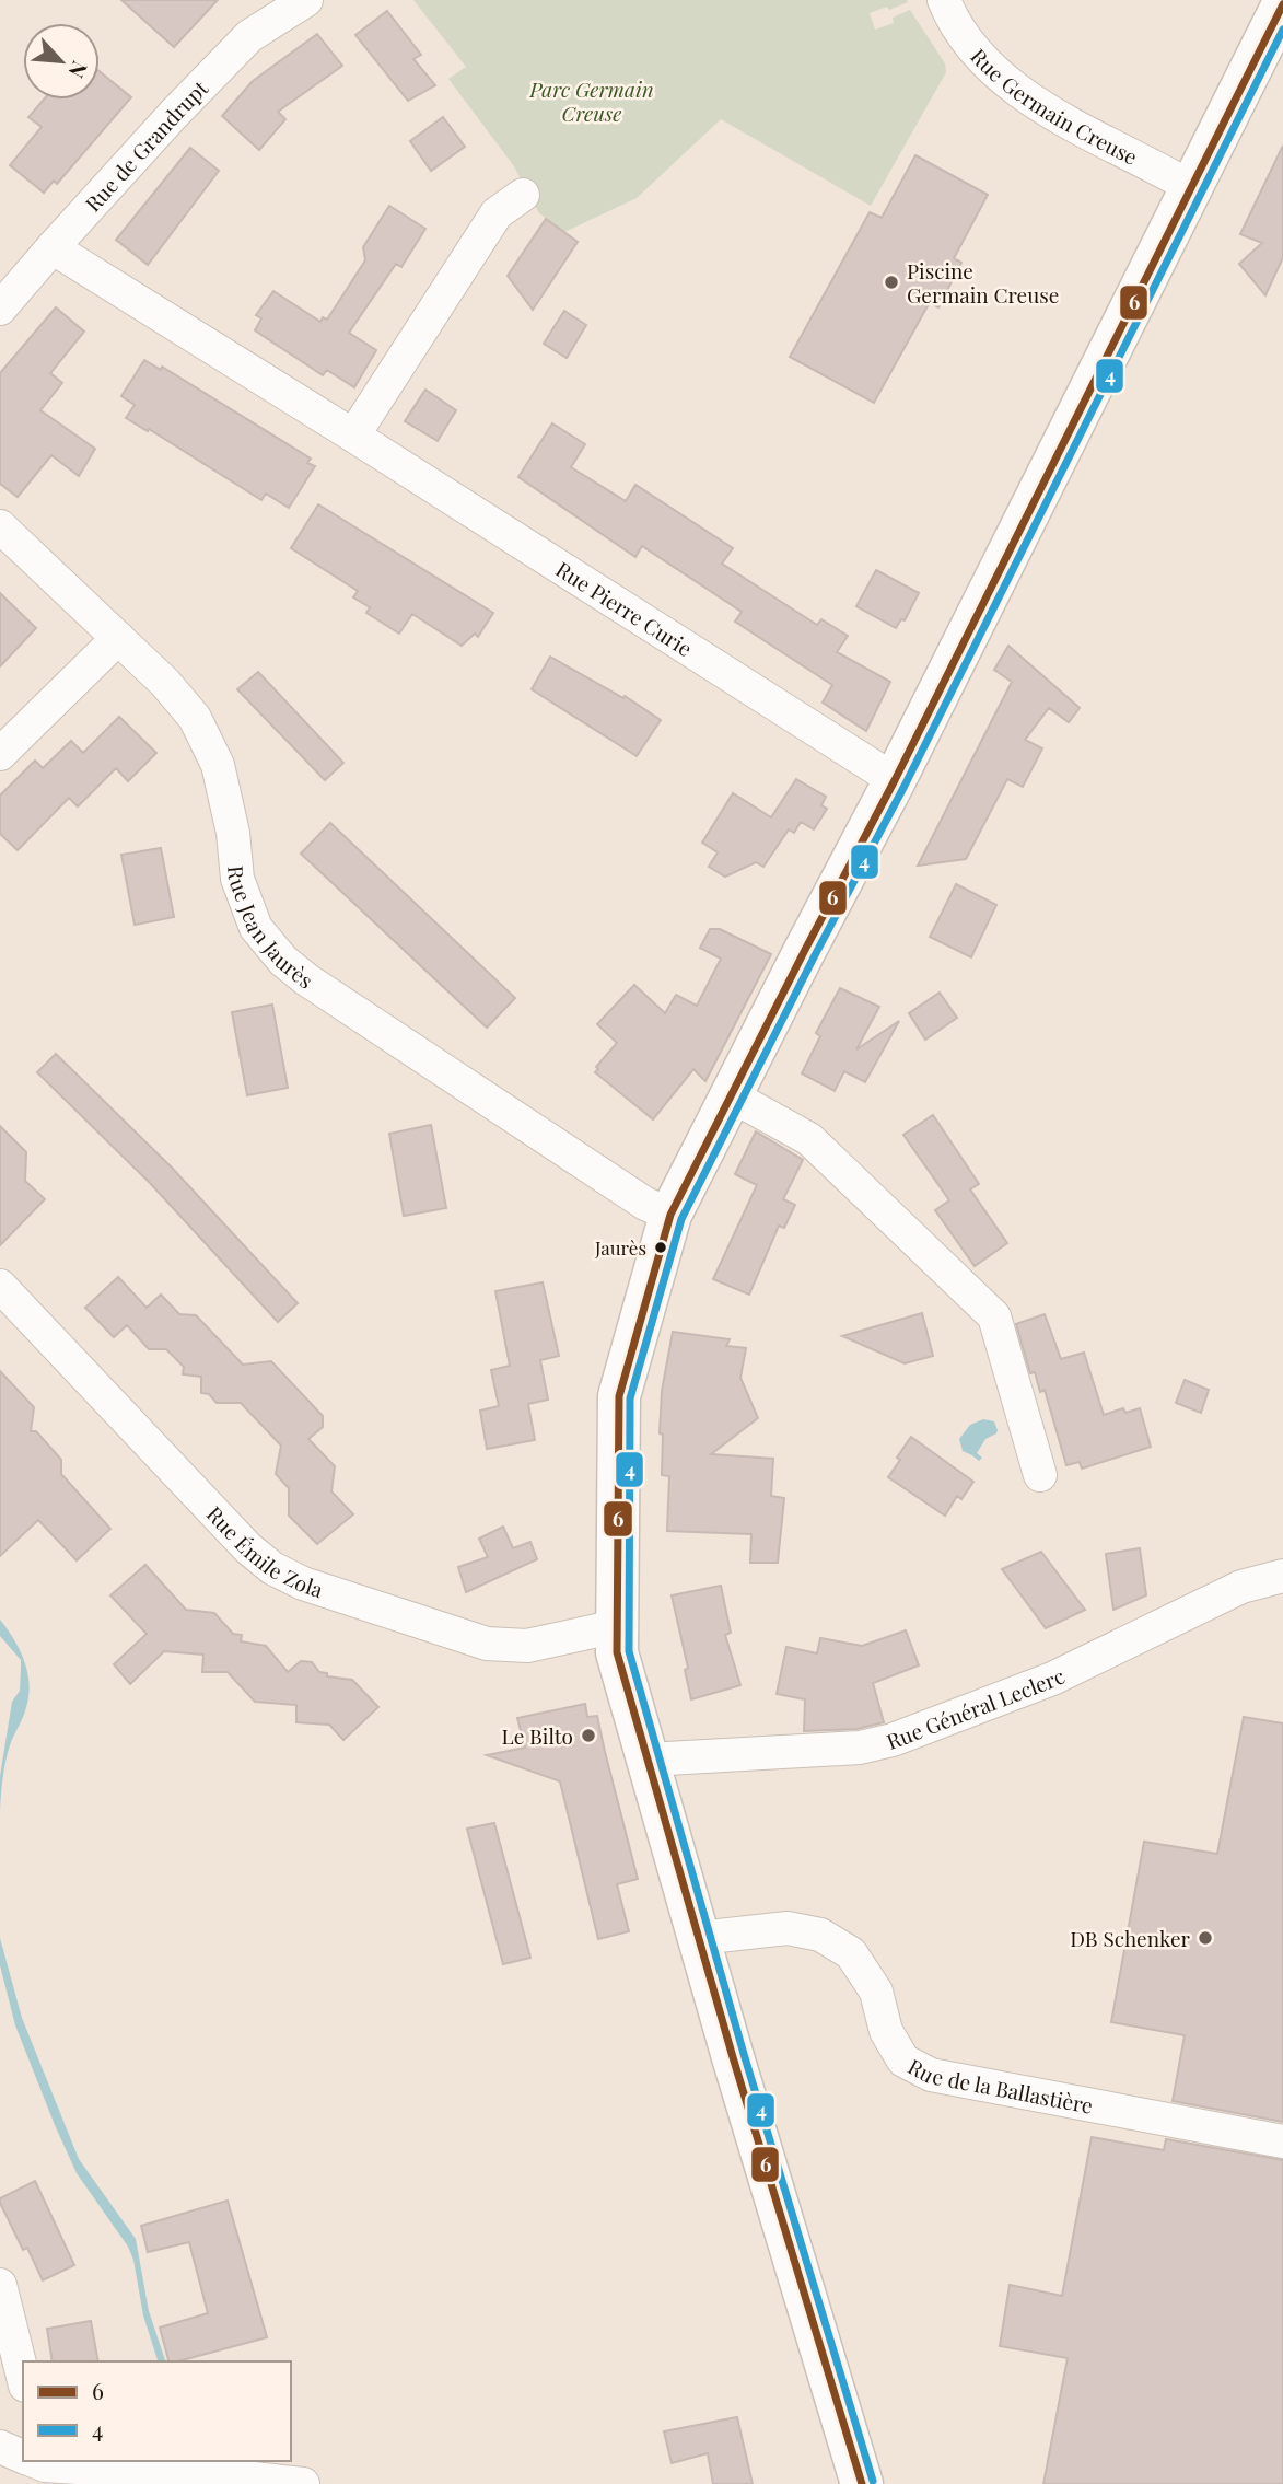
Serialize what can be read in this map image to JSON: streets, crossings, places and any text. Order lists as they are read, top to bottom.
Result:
{
  "streets": {
    "street": [
      "Rue Germain Creuse",
      "Rue de Grandrupt",
      "Rue Pierre Curie",
      "Rue Jean Jaurès",
      "Rue Émile Zola",
      "Rue Général Leclerc",
      "Rue de la Ballastière"
    ]
  },
  "crossings": [
    ["Rue de Grandrupt", "Rue Pierre Curie"]
  ],
  "parks": ["Parc Germain Creuse"],
  "places": [
    "Piscine Germain Creuse",
    "Jaurès",
    "Le Bilto",
    "DB Schenker"
  ],
  "lines": ["transit line 6", "transit line 4"],
  "legend": ["6", "4"],
  "north": "bottom right"
}
